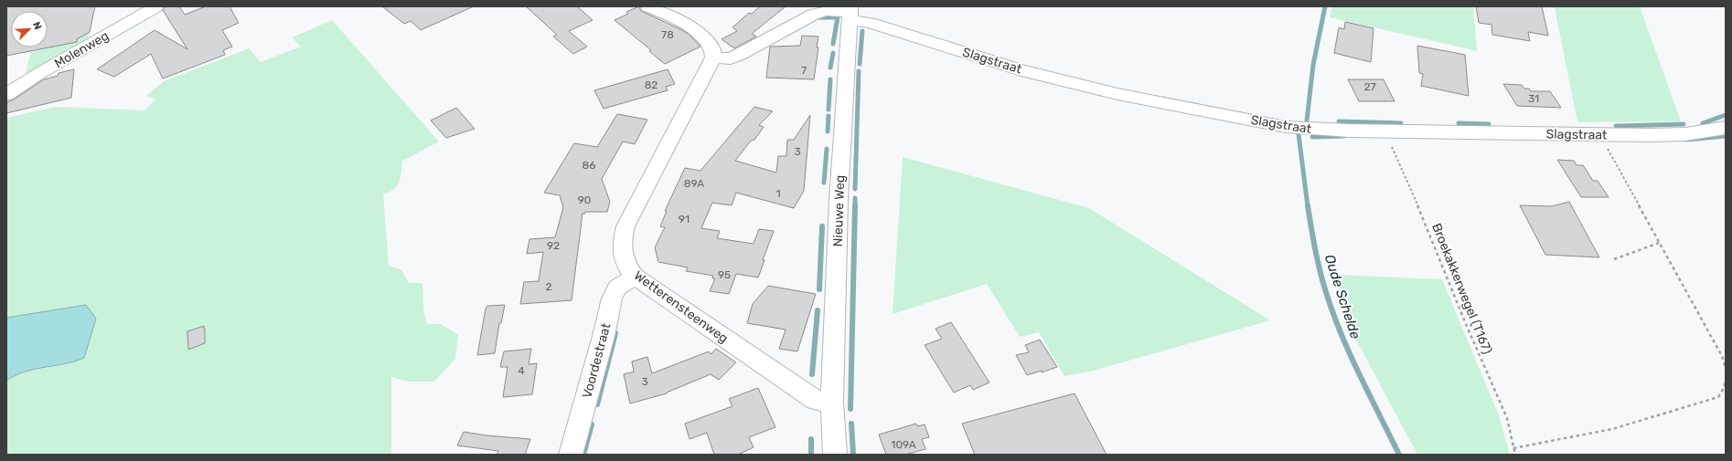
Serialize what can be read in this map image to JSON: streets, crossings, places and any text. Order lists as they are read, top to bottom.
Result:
{
  "streets": {
    "street": [
      "Molenweg",
      "Slagstraat",
      "Nieuwe Weg",
      "Wetterensteenweg",
      "Voordestraat"
    ],
    "path": ["Broekakkerwegel (T167)"]
  },
  "crossings": [
    ["Slagstraat", "Nieuwe Weg"],
    ["Slagstraat", "Broekakkerwegel (T167)"],
    ["Slagstraat", "Wetterensteenweg"],
    ["Nieuwe Weg", "Wetterensteenweg"],
    ["Wetterensteenweg", "Voordestraat"]
  ],
  "water": ["Oude Schelde"],
  "house_numbers": [
    "78",
    "7",
    "82",
    "27",
    "31",
    "3",
    "86",
    "89A",
    "1",
    "90",
    "91",
    "92",
    "95",
    "2",
    "4",
    "3",
    "109A"
  ],
  "north": "top right"
}
